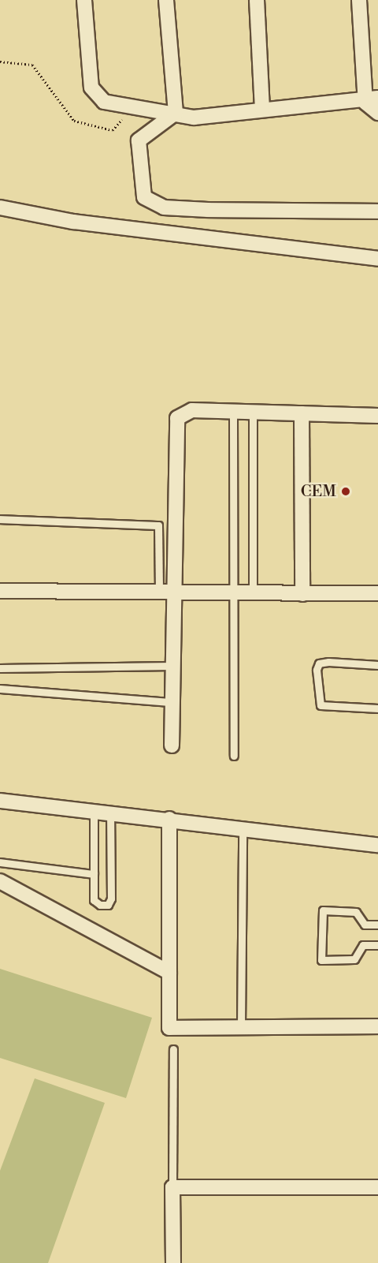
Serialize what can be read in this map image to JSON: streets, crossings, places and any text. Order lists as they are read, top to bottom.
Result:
{
  "places": ["CEM"]
}
